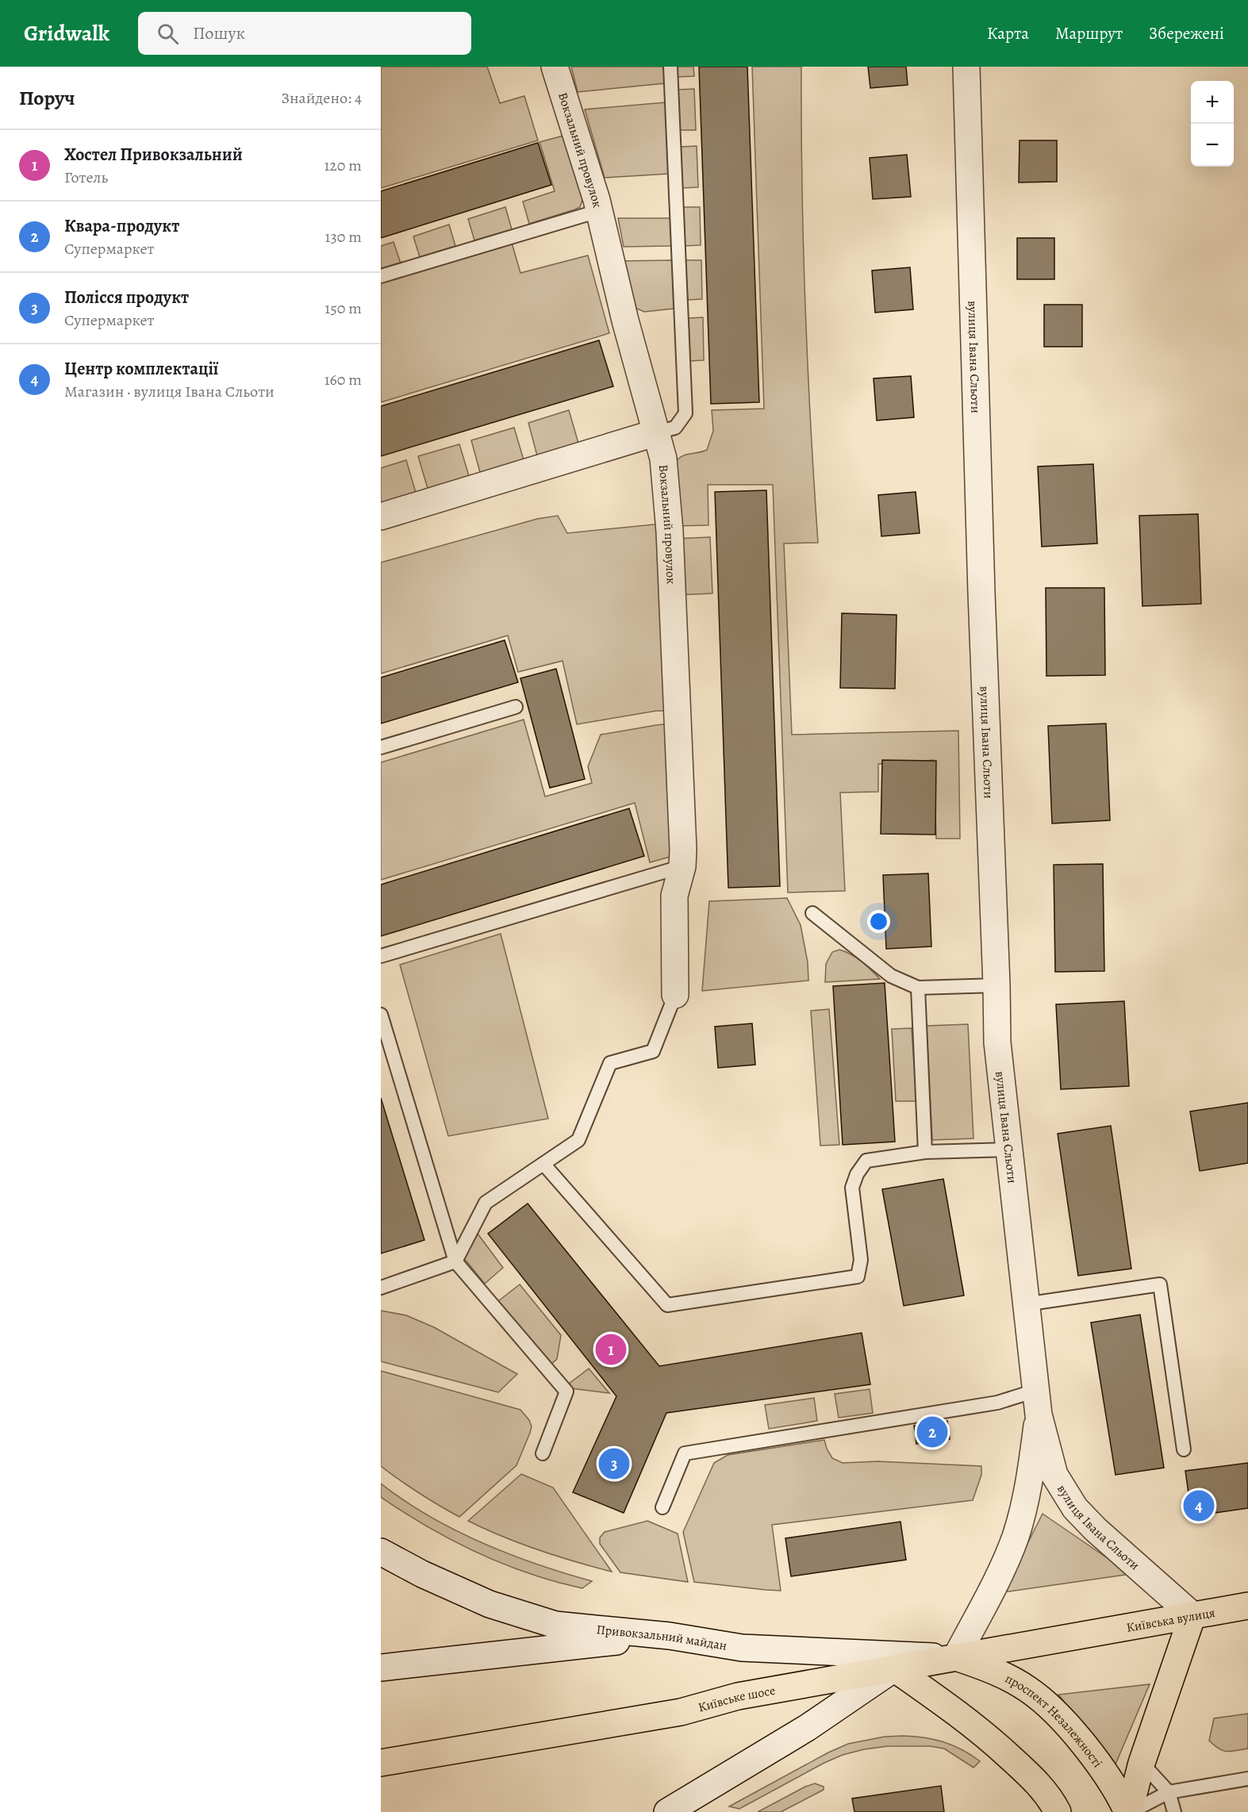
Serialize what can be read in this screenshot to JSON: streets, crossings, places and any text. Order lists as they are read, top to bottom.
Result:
{
  "streets": {
    "main road": ["Київська вулиця", "Київське шосе", "проспект Незалежності"],
    "street": ["Вокзальний провулок", "вулиця Івана Сльоти", "Привокзальний майдан"]
  },
  "crossings": [
    ["вулиця Івана Сльоти", "Київська вулиця"],
    ["вулиця Івана Сльоти", "Привокзальний майдан"],
    ["вулиця Івана Сльоти", "Київське шосе"],
    ["вулиця Івана Сльоти", "проспект Незалежності"],
    ["Київська вулиця", "Київське шосе"],
    ["Привокзальний майдан", "Київське шосе"],
    ["Привокзальний майдан", "проспект Незалежності"],
    ["Київське шосе", "проспект Незалежності"]
  ],
  "page": {
    "header": "Gridwalk",
    "search": "Пошук",
    "nav": ["Карта", "Маршрут", "Збережені"],
    "heading": ["Поруч", "Знайдено: 4"],
    "map_buttons": ["+", "−"],
    "list": [
      {
        "mark": "1",
        "name": "Хостел Привокзальний",
        "note": "Готель",
        "value": "120 m"
      },
      {
        "mark": "2",
        "name": "Квара-продукт",
        "note": "Супермаркет",
        "value": "130 m"
      },
      {
        "mark": "3",
        "name": "Полісся продукт",
        "note": "Супермаркет",
        "value": "150 m"
      },
      {
        "mark": "4",
        "name": "Центр комплектації",
        "note": "Магазин · вулиця Івана Сльоти",
        "value": "160 m"
      }
    ],
    "pins": [
      "1",
      "2",
      "3",
      "4"
    ]
  }
}
